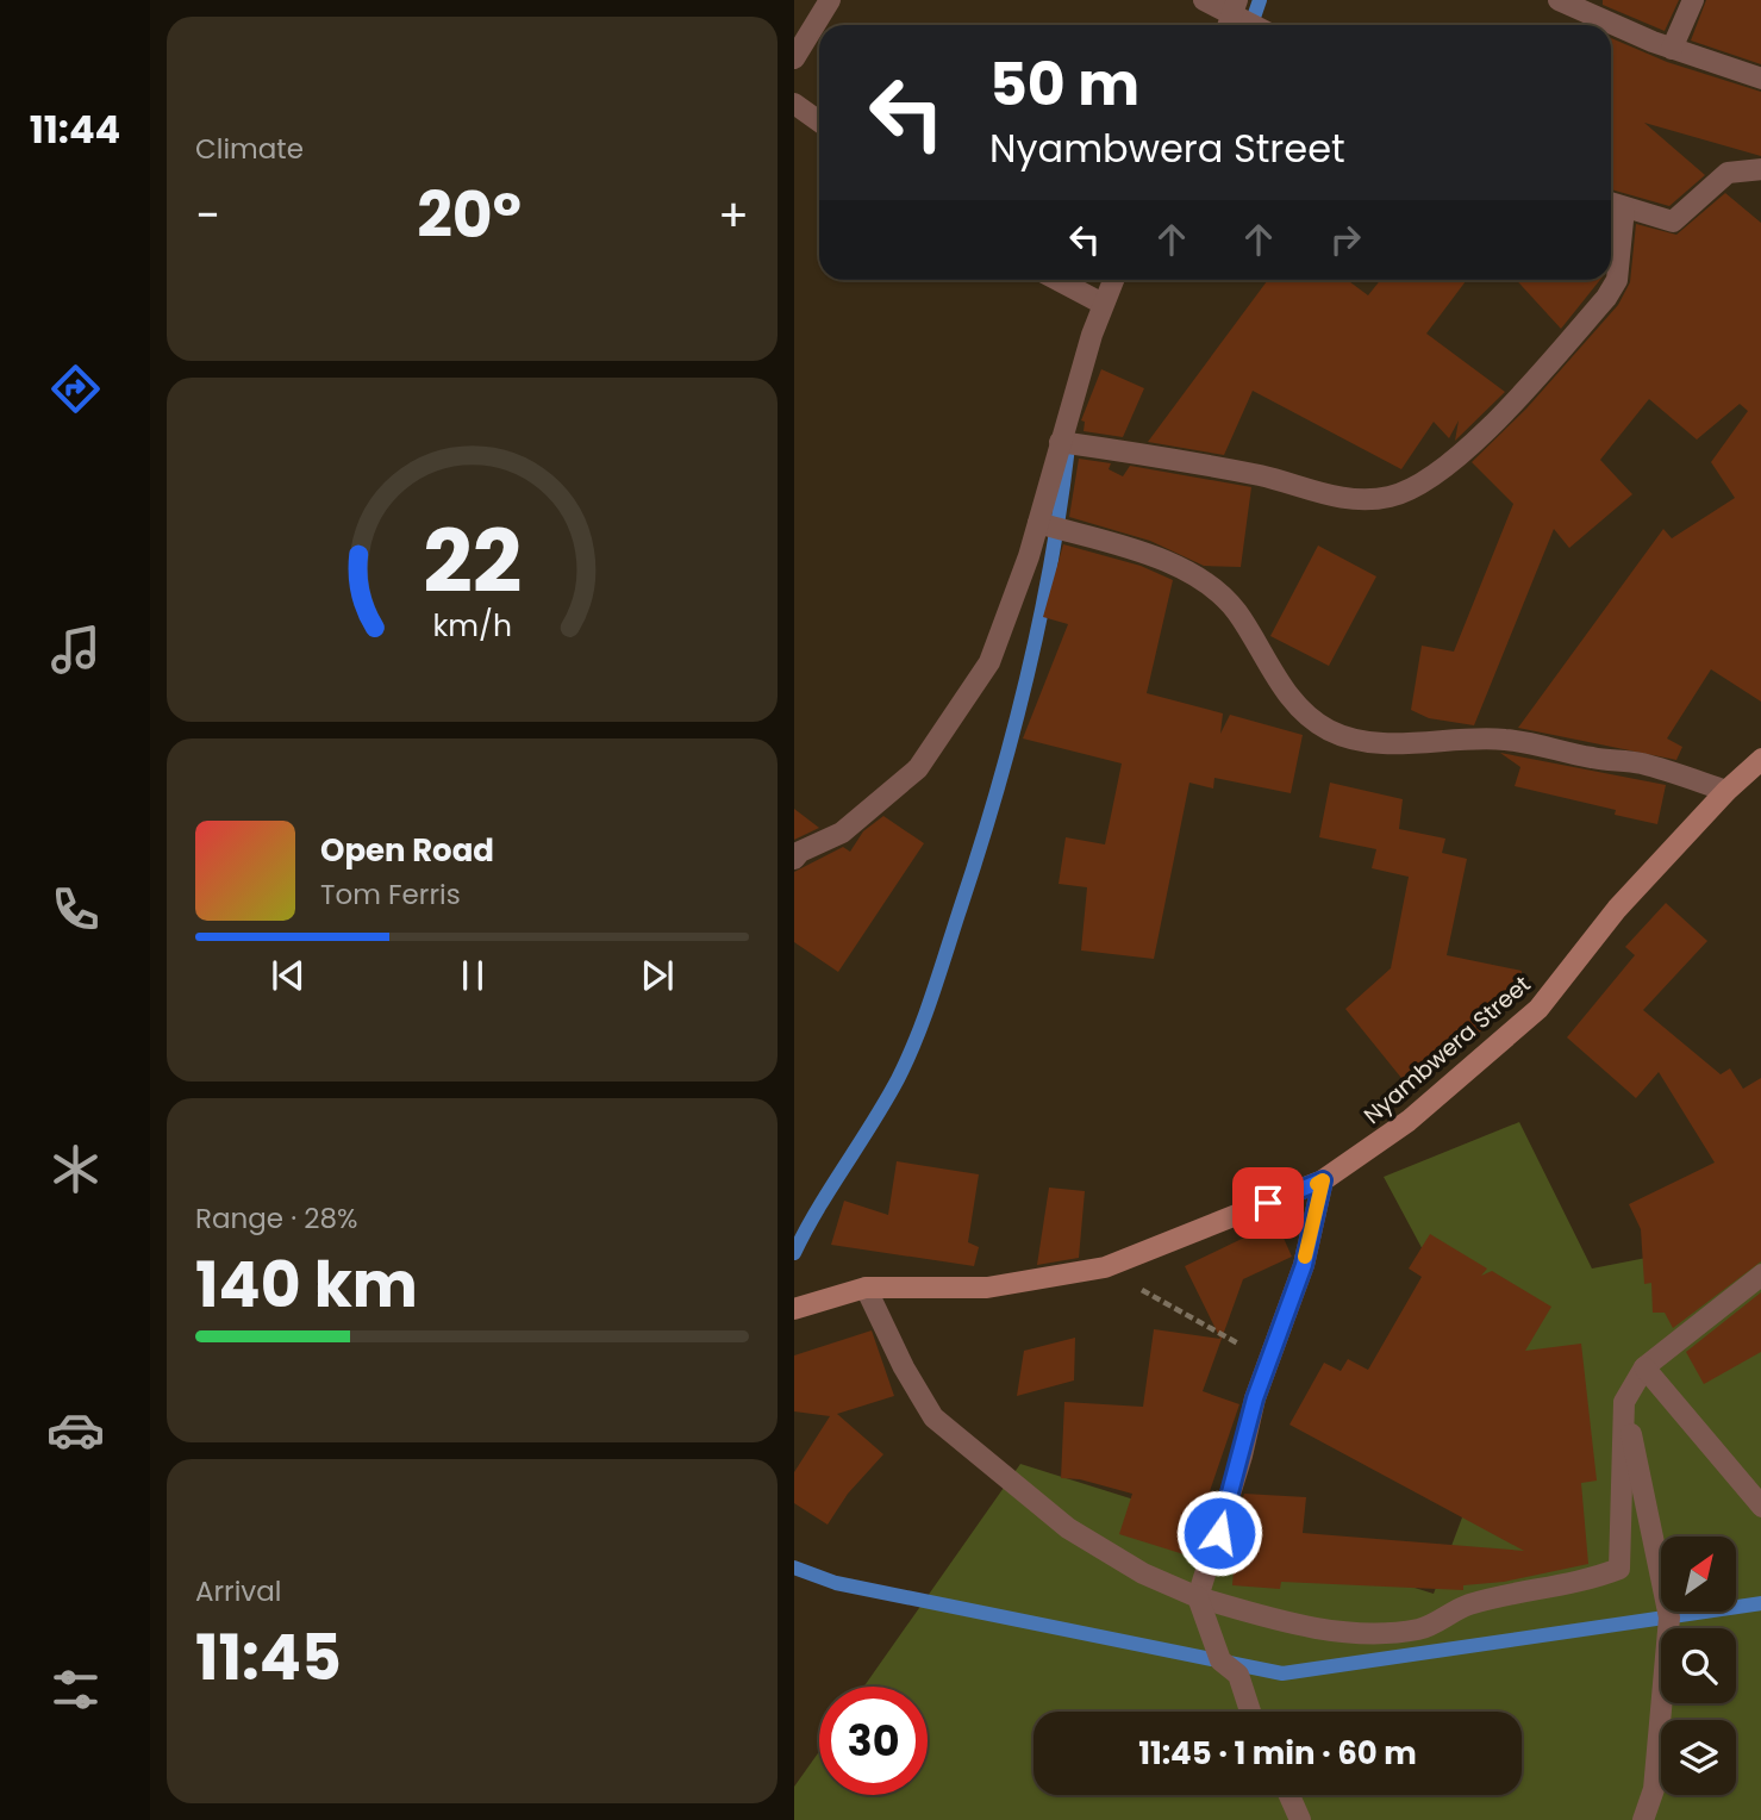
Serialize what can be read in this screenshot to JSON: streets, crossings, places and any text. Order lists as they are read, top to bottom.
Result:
{
  "streets": {
    "street": ["Nyambwera Street"]
  },
  "north": "top right",
  "page": {
    "tabs": "11:44",
    "tile": [
      "Climate",
      ["Range · 28%", "140 km"],
      ["Arrival", "11:45"]
    ],
    "turn": ["50 m", "Nyambwera Street"],
    "heat": ["−", "20°", "+"],
    "song": ["Open Road", "Tom Ferris"],
    "limit": "30",
    "trip": "11:45 · 1 min · 60 m",
    "gauge": ["22", "km/h"]
  }
}
